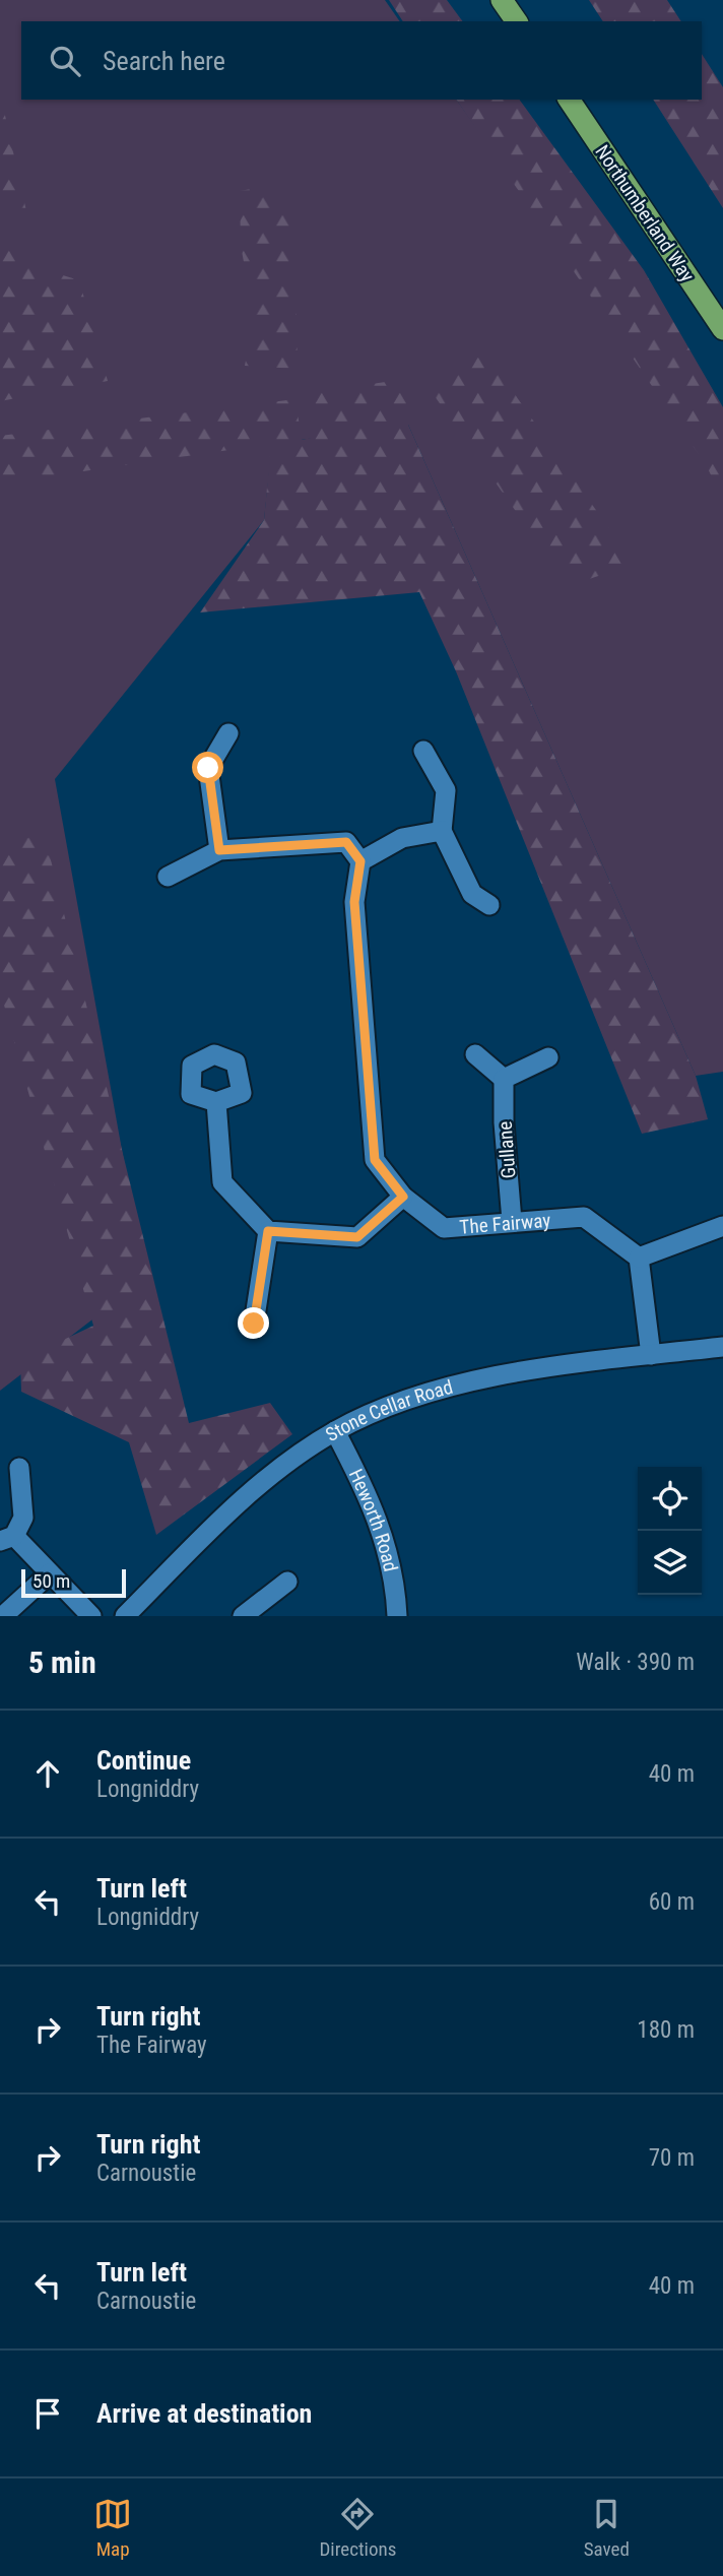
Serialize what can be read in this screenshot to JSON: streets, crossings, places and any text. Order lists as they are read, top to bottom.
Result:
{
  "streets": {
    "main road": ["Northumberland Way"],
    "street": [
      "Gullane",
      "The Fairway",
      "Stone Cellar Road",
      "Heworth Road"
    ]
  },
  "crossings": [
    ["Gullane", "The Fairway"],
    ["Stone Cellar Road", "Heworth Road"]
  ],
  "scale_bar": "50 m",
  "page": {
    "search": "Search here",
    "scale": "50 m",
    "heading": ["5 min", "Walk · 390 m"],
    "list": [
      ["Continue", "Longniddry", "40 m"],
      ["Turn left", "Longniddry", "60 m"],
      ["Turn right", "The Fairway", "180 m"],
      ["Turn right", "Carnoustie", "70 m"],
      ["Turn left", "Carnoustie", "40 m"],
      "Arrive at destination"
    ],
    "nav": ["Map", "Directions", "Saved"]
  }
}
